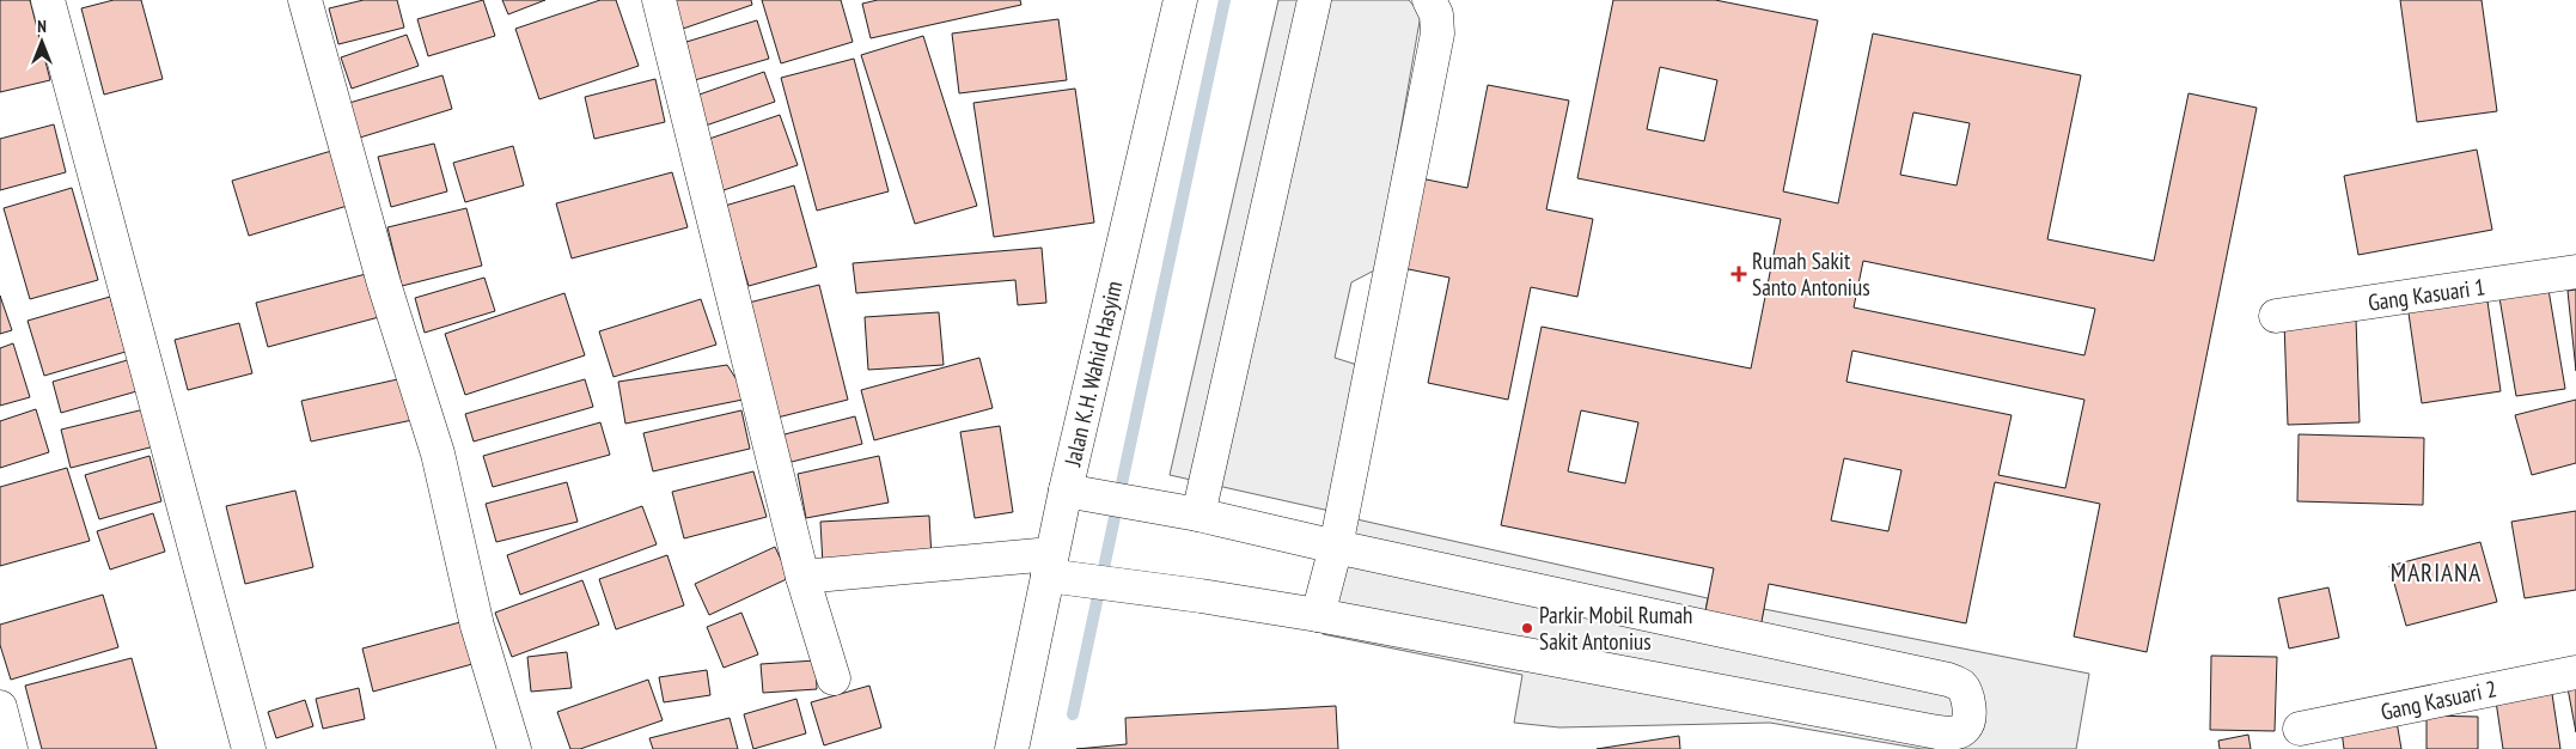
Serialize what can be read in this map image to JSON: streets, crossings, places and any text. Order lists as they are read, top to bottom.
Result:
{
  "streets": {
    "street": ["Gang Kasuari 1", "Jalan K.H. Wahid Hasyim", "Gang Kasuari 2"]
  },
  "districts": ["MARIANA"],
  "places": {
    "health": ["Rumah Sakit Santo Antonius"],
    "other": ["Parkir Mobil Rumah Sakit Antonius"]
  },
  "north": "top"
}
